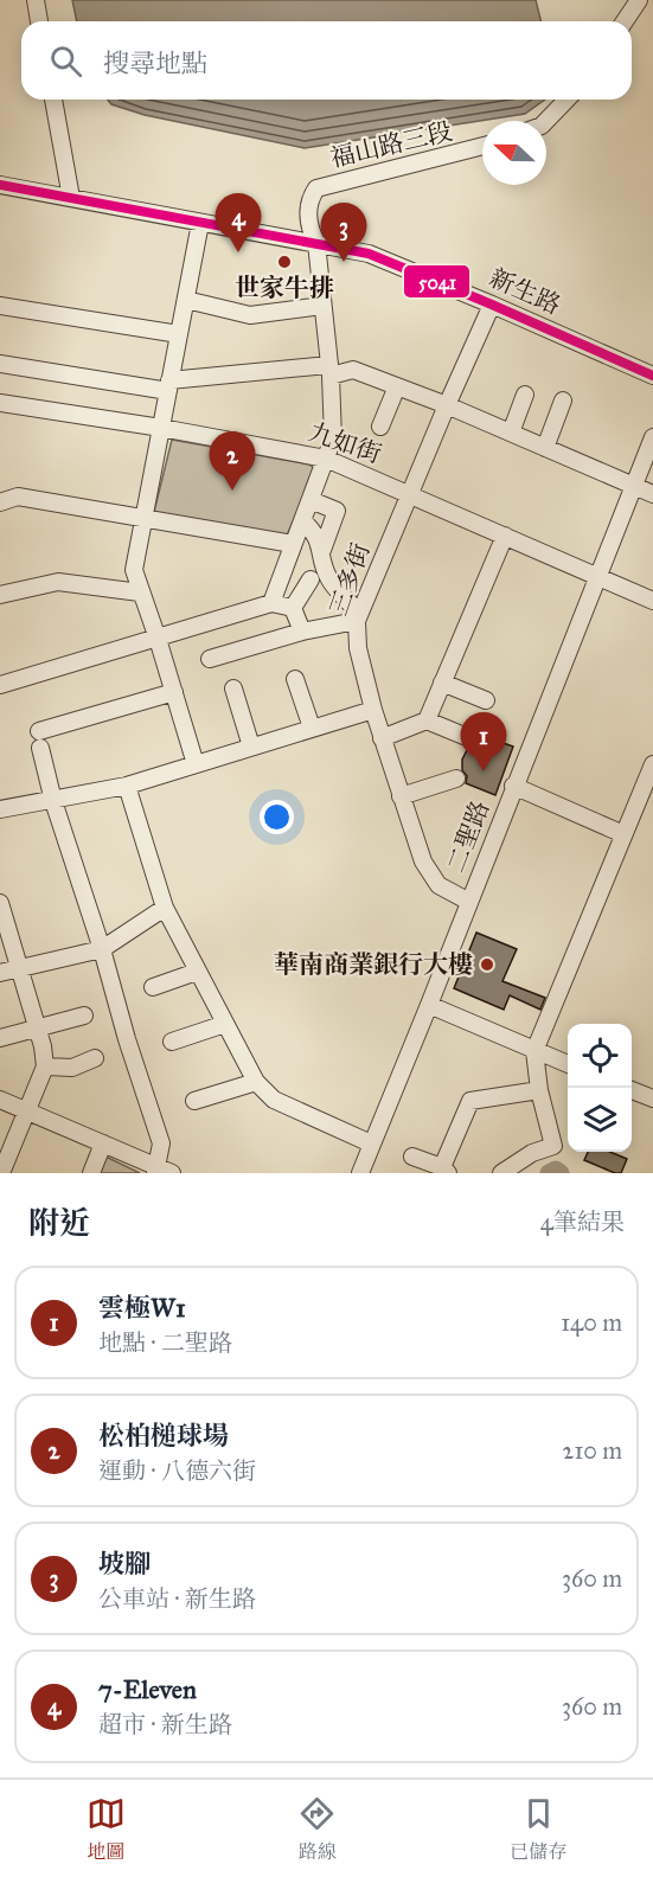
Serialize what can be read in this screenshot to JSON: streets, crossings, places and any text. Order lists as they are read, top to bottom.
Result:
{
  "streets": {
    "street": [
      "福山路三段",
      "新生路",
      "九如街",
      "三多街",
      "二聖路"
    ]
  },
  "crossings": [
    ["福山路三段", "新生路"],
    ["福山路三段", "九如街"],
    ["新生路", "三多街"],
    ["九如街", "三多街"],
    ["九如街", "二聖路"],
    ["三多街", "二聖路"]
  ],
  "places": ["世家牛排", "華南商業銀行大樓"],
  "lines": ["transit line 5041"],
  "north": "left",
  "page": {
    "search": "搜尋地點",
    "pins": [
      "4",
      "3",
      "2",
      "1"
    ],
    "heading": ["附近", "4筆結果"],
    "list": [
      {
        "mark": "1",
        "name": "雲極W1",
        "note": "地點 · 二聖路",
        "value": "140 m"
      },
      {
        "mark": "2",
        "name": "松柏槌球場",
        "note": "運動 · 八德六街",
        "value": "210 m"
      },
      {
        "mark": "3",
        "name": "坡腳",
        "note": "公車站 · 新生路",
        "value": "360 m"
      },
      {
        "mark": "4",
        "name": "7-Eleven",
        "note": "超市 · 新生路",
        "value": "360 m"
      }
    ],
    "nav": ["地圖", "路線", "已儲存"]
  }
}
